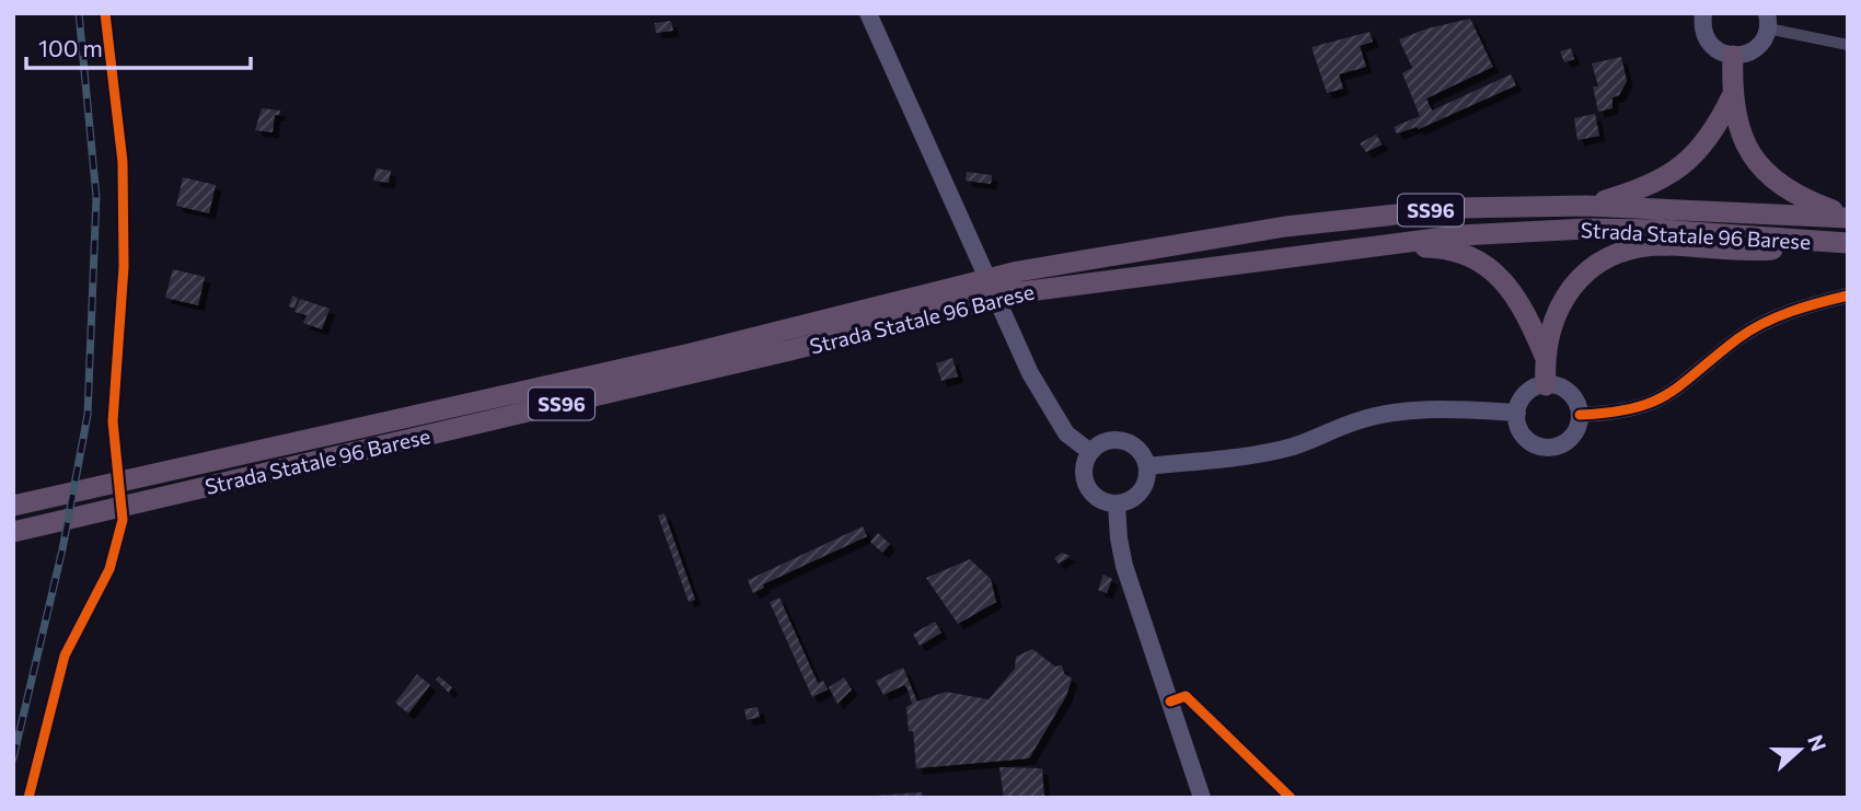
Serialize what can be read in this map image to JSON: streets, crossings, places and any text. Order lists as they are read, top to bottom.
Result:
{
  "streets": {
    "highway": ["SS96", "Strada Statale 96 Barese"]
  },
  "scale_bar": "100 m",
  "north": "right"
}
